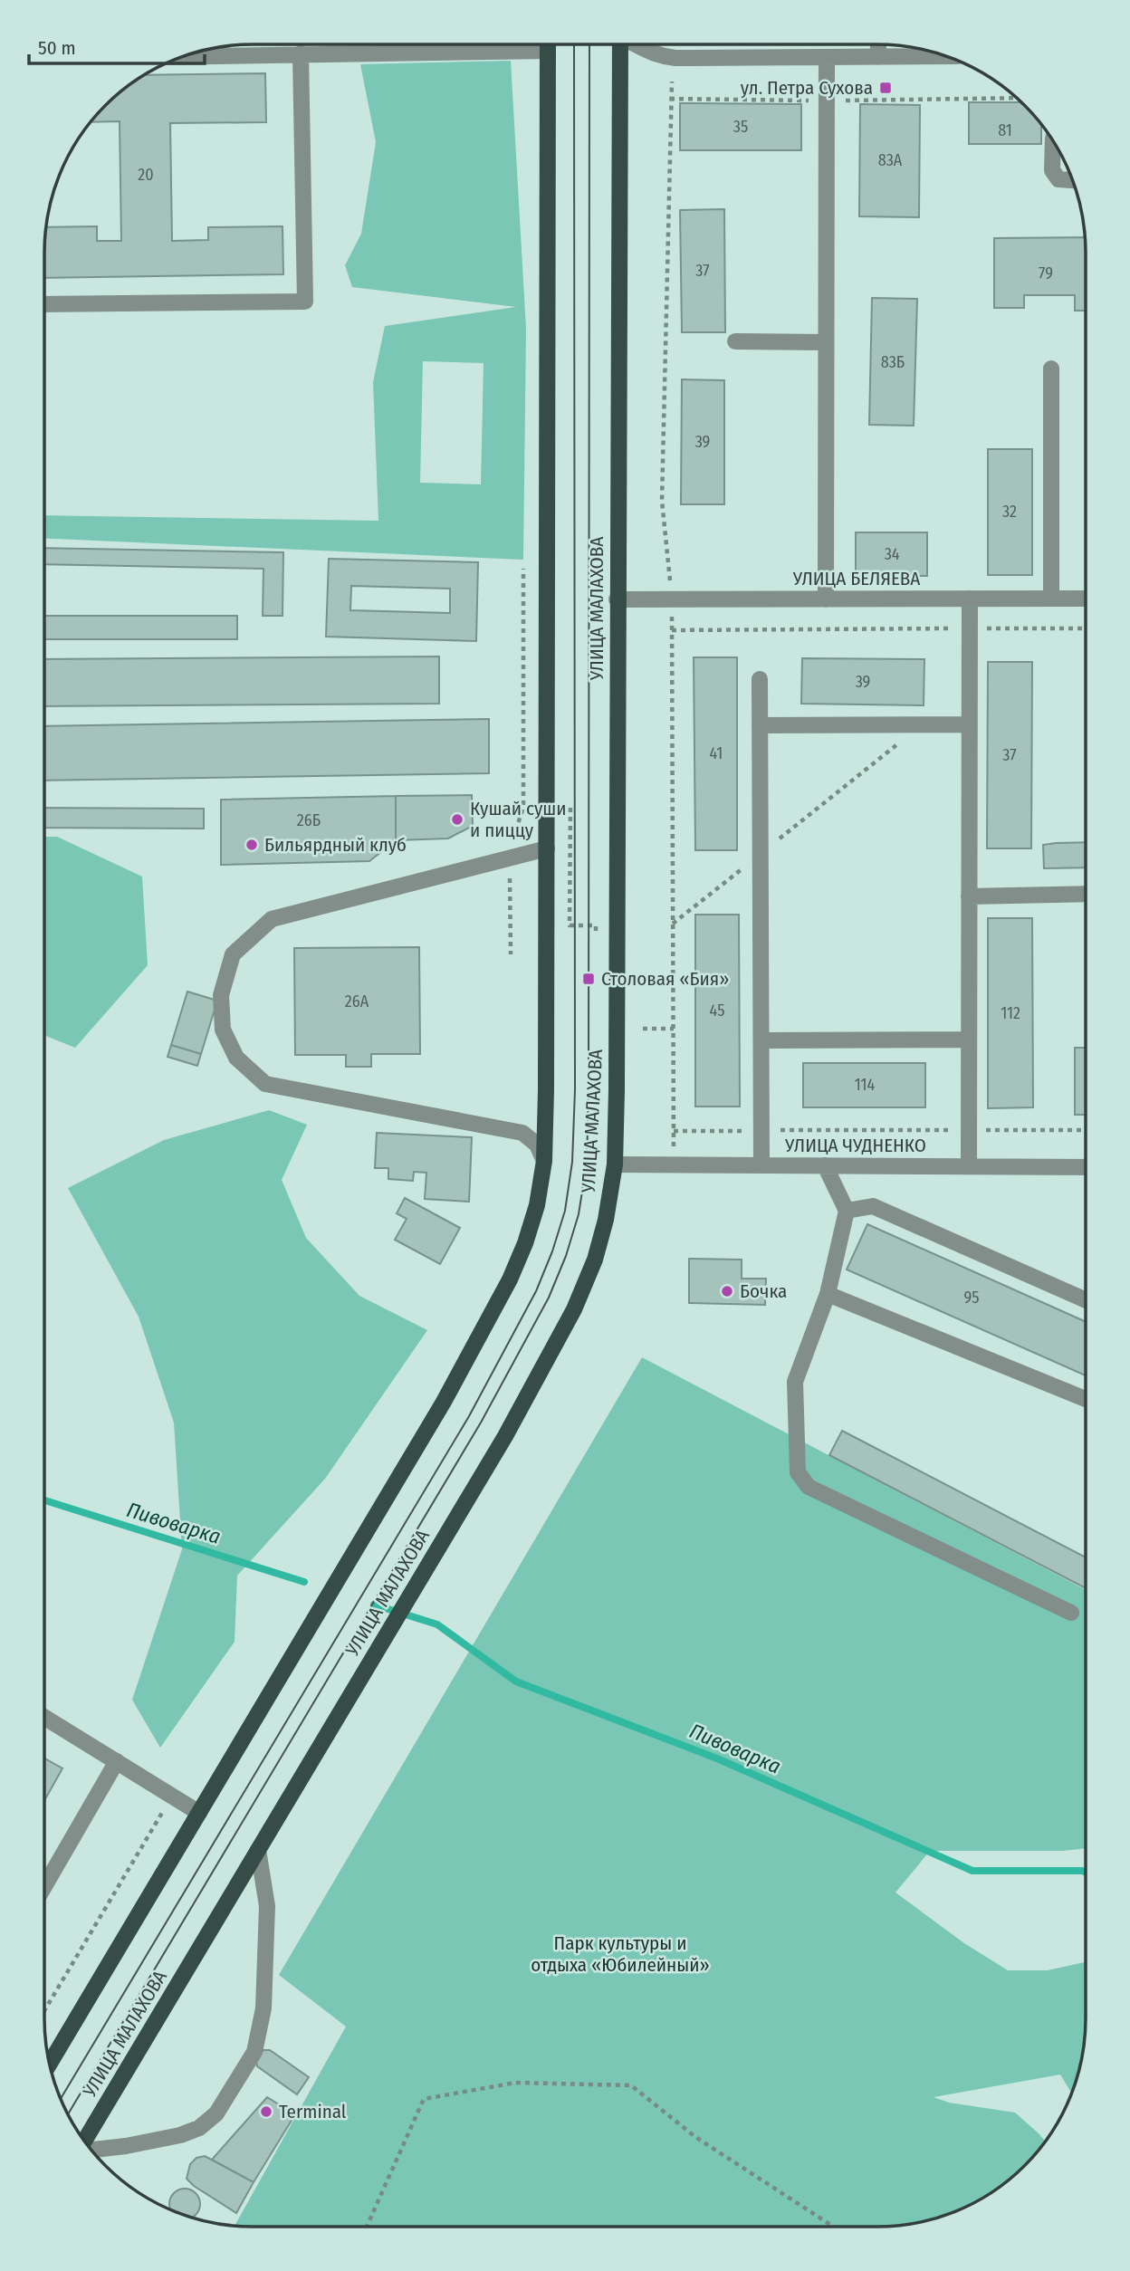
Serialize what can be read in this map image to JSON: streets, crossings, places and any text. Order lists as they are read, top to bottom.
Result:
{
  "streets": {
    "main road": ["УЛИЦА МАЛАХОВА"],
    "street": ["УЛИЦА БЕЛЯЕВА", "УЛИЦА ЧУДНЕНКО"]
  },
  "crossings": [
    ["УЛИЦА БЕЛЯЕВА", "УЛИЦА МАЛАХОВА"],
    ["УЛИЦА МАЛАХОВА", "УЛИЦА ЧУДНЕНКО"]
  ],
  "water": ["Пивоварка"],
  "parks": ["Парк культуры и отдыха «Юбилейный»"],
  "places": {
    "transit": ["ул. Петра Сухова", "Столовая «Бия»"],
    "other": [
      "Кушай суши и пиццу",
      "Бильярдный клуб",
      "Бочка",
      "Terminal"
    ]
  },
  "house_numbers": [
    "35",
    "81",
    "83А",
    "20",
    "37",
    "79",
    "83Б",
    "39",
    "32",
    "34",
    "39",
    "41",
    "37",
    "26Б",
    "26А",
    "45",
    "112",
    "114",
    "95"
  ],
  "scale_bar": "50 m"
}
